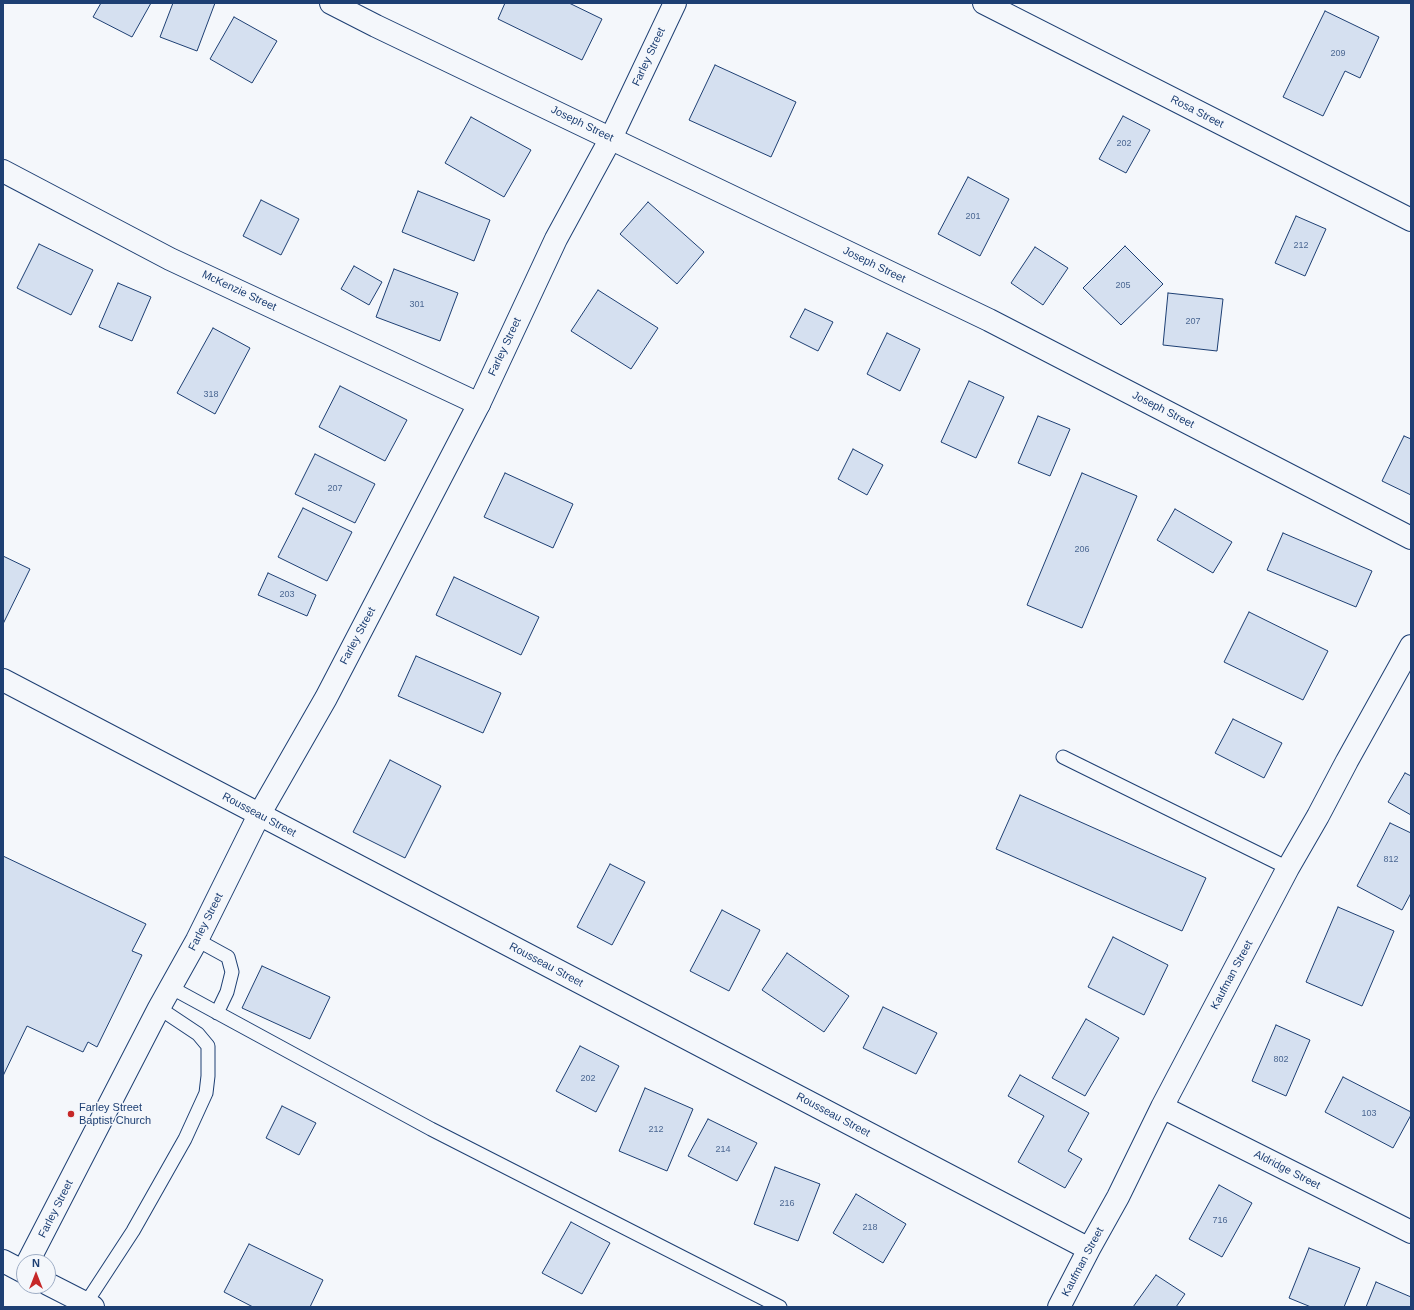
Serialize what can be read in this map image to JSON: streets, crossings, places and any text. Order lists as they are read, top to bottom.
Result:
{
  "streets": {
    "street": [
      "Farley Street",
      "Rosa Street",
      "Joseph Street",
      "McKenzie Street",
      "Rousseau Street",
      "Kaufman Street",
      "Aldridge Street"
    ]
  },
  "crossings": [
    ["Farley Street", "Joseph Street"],
    ["Farley Street", "McKenzie Street"],
    ["Farley Street", "Rousseau Street"],
    ["Rousseau Street", "Kaufman Street"],
    ["Kaufman Street", "Aldridge Street"]
  ],
  "places": ["Farley Street Baptist Church"],
  "house_numbers": [
    "209",
    "202",
    "201",
    "212",
    "205",
    "301",
    "207",
    "318",
    "207",
    "206",
    "203",
    "812",
    "802",
    "202",
    "103",
    "212",
    "214",
    "216",
    "716",
    "218"
  ],
  "north": "top"
}
